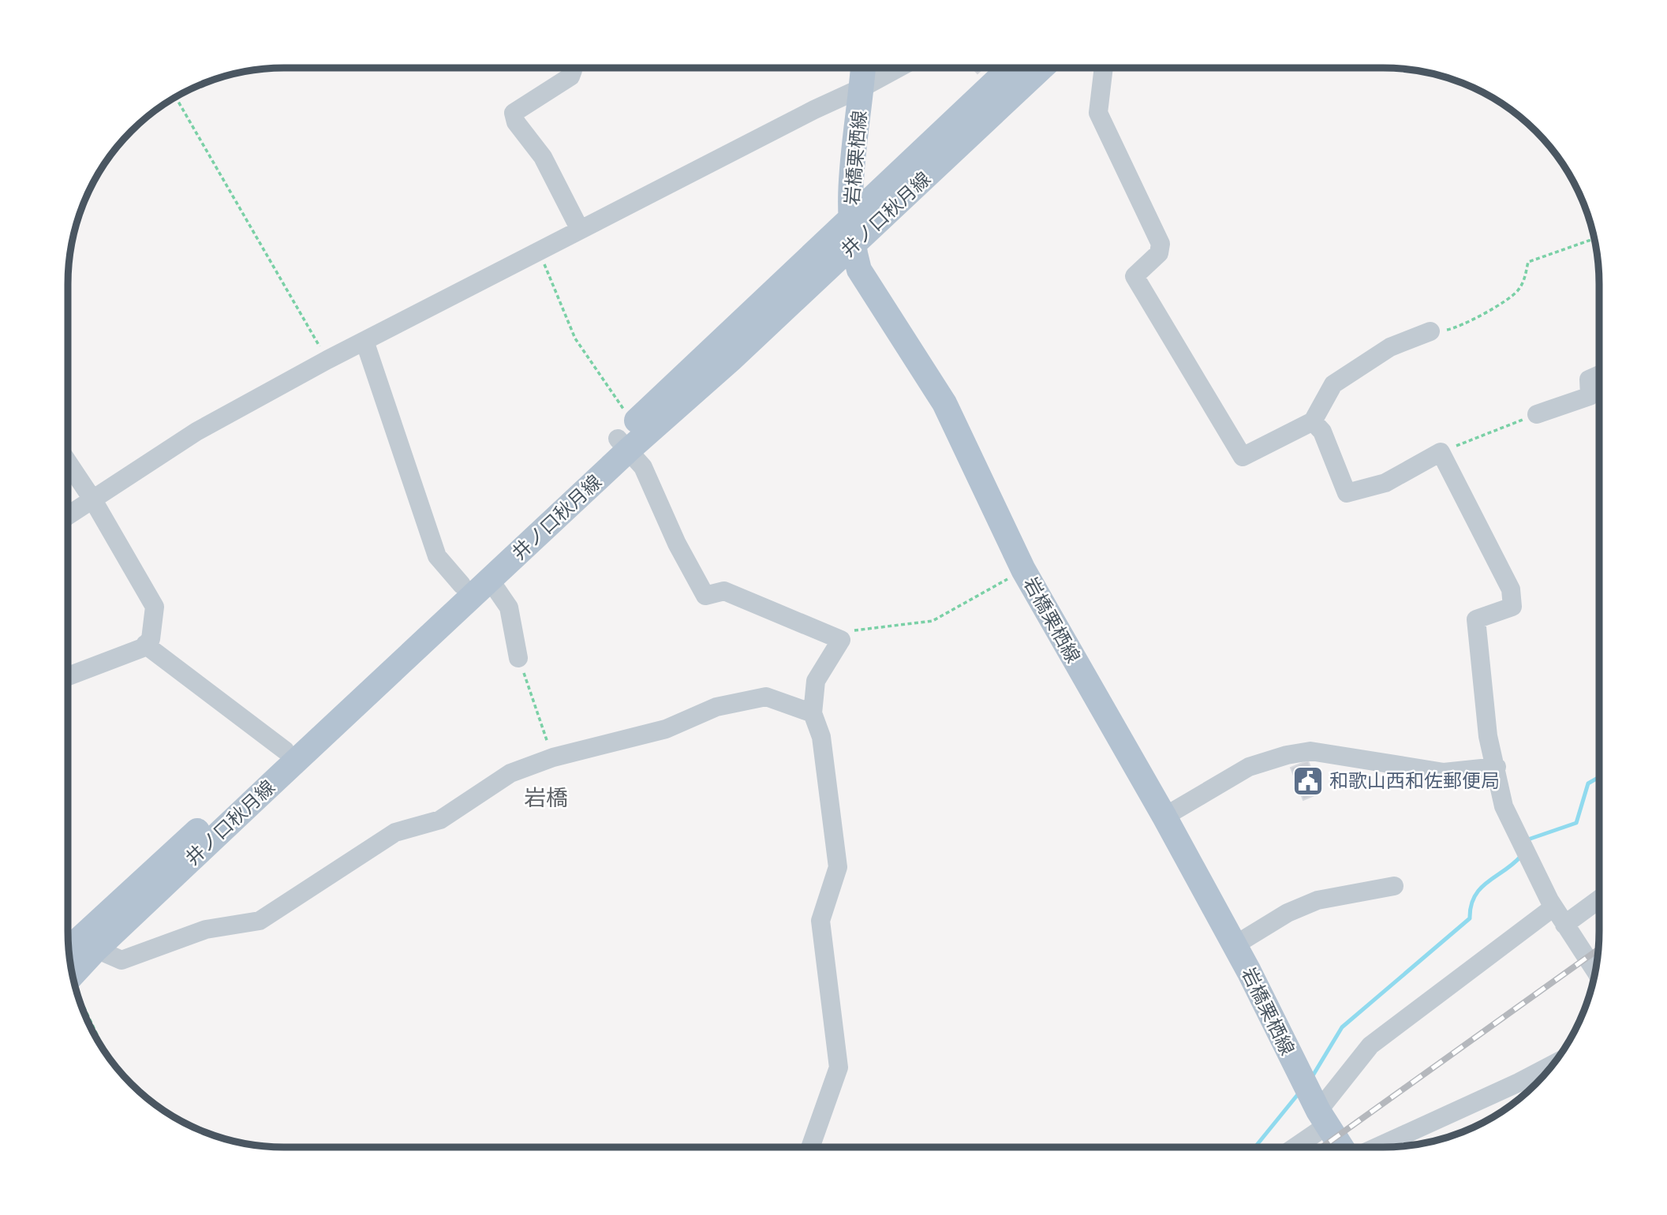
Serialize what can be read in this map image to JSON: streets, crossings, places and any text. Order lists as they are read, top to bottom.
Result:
{
  "streets": {
    "main road": ["岩橋栗栖線", "井ノ口秋月線"]
  },
  "crossings": [
    ["岩橋栗栖線", "井ノ口秋月線"]
  ],
  "districts": ["岩橋"],
  "places": {
    "public building": ["和歌山西和佐郵便局"]
  }
}
